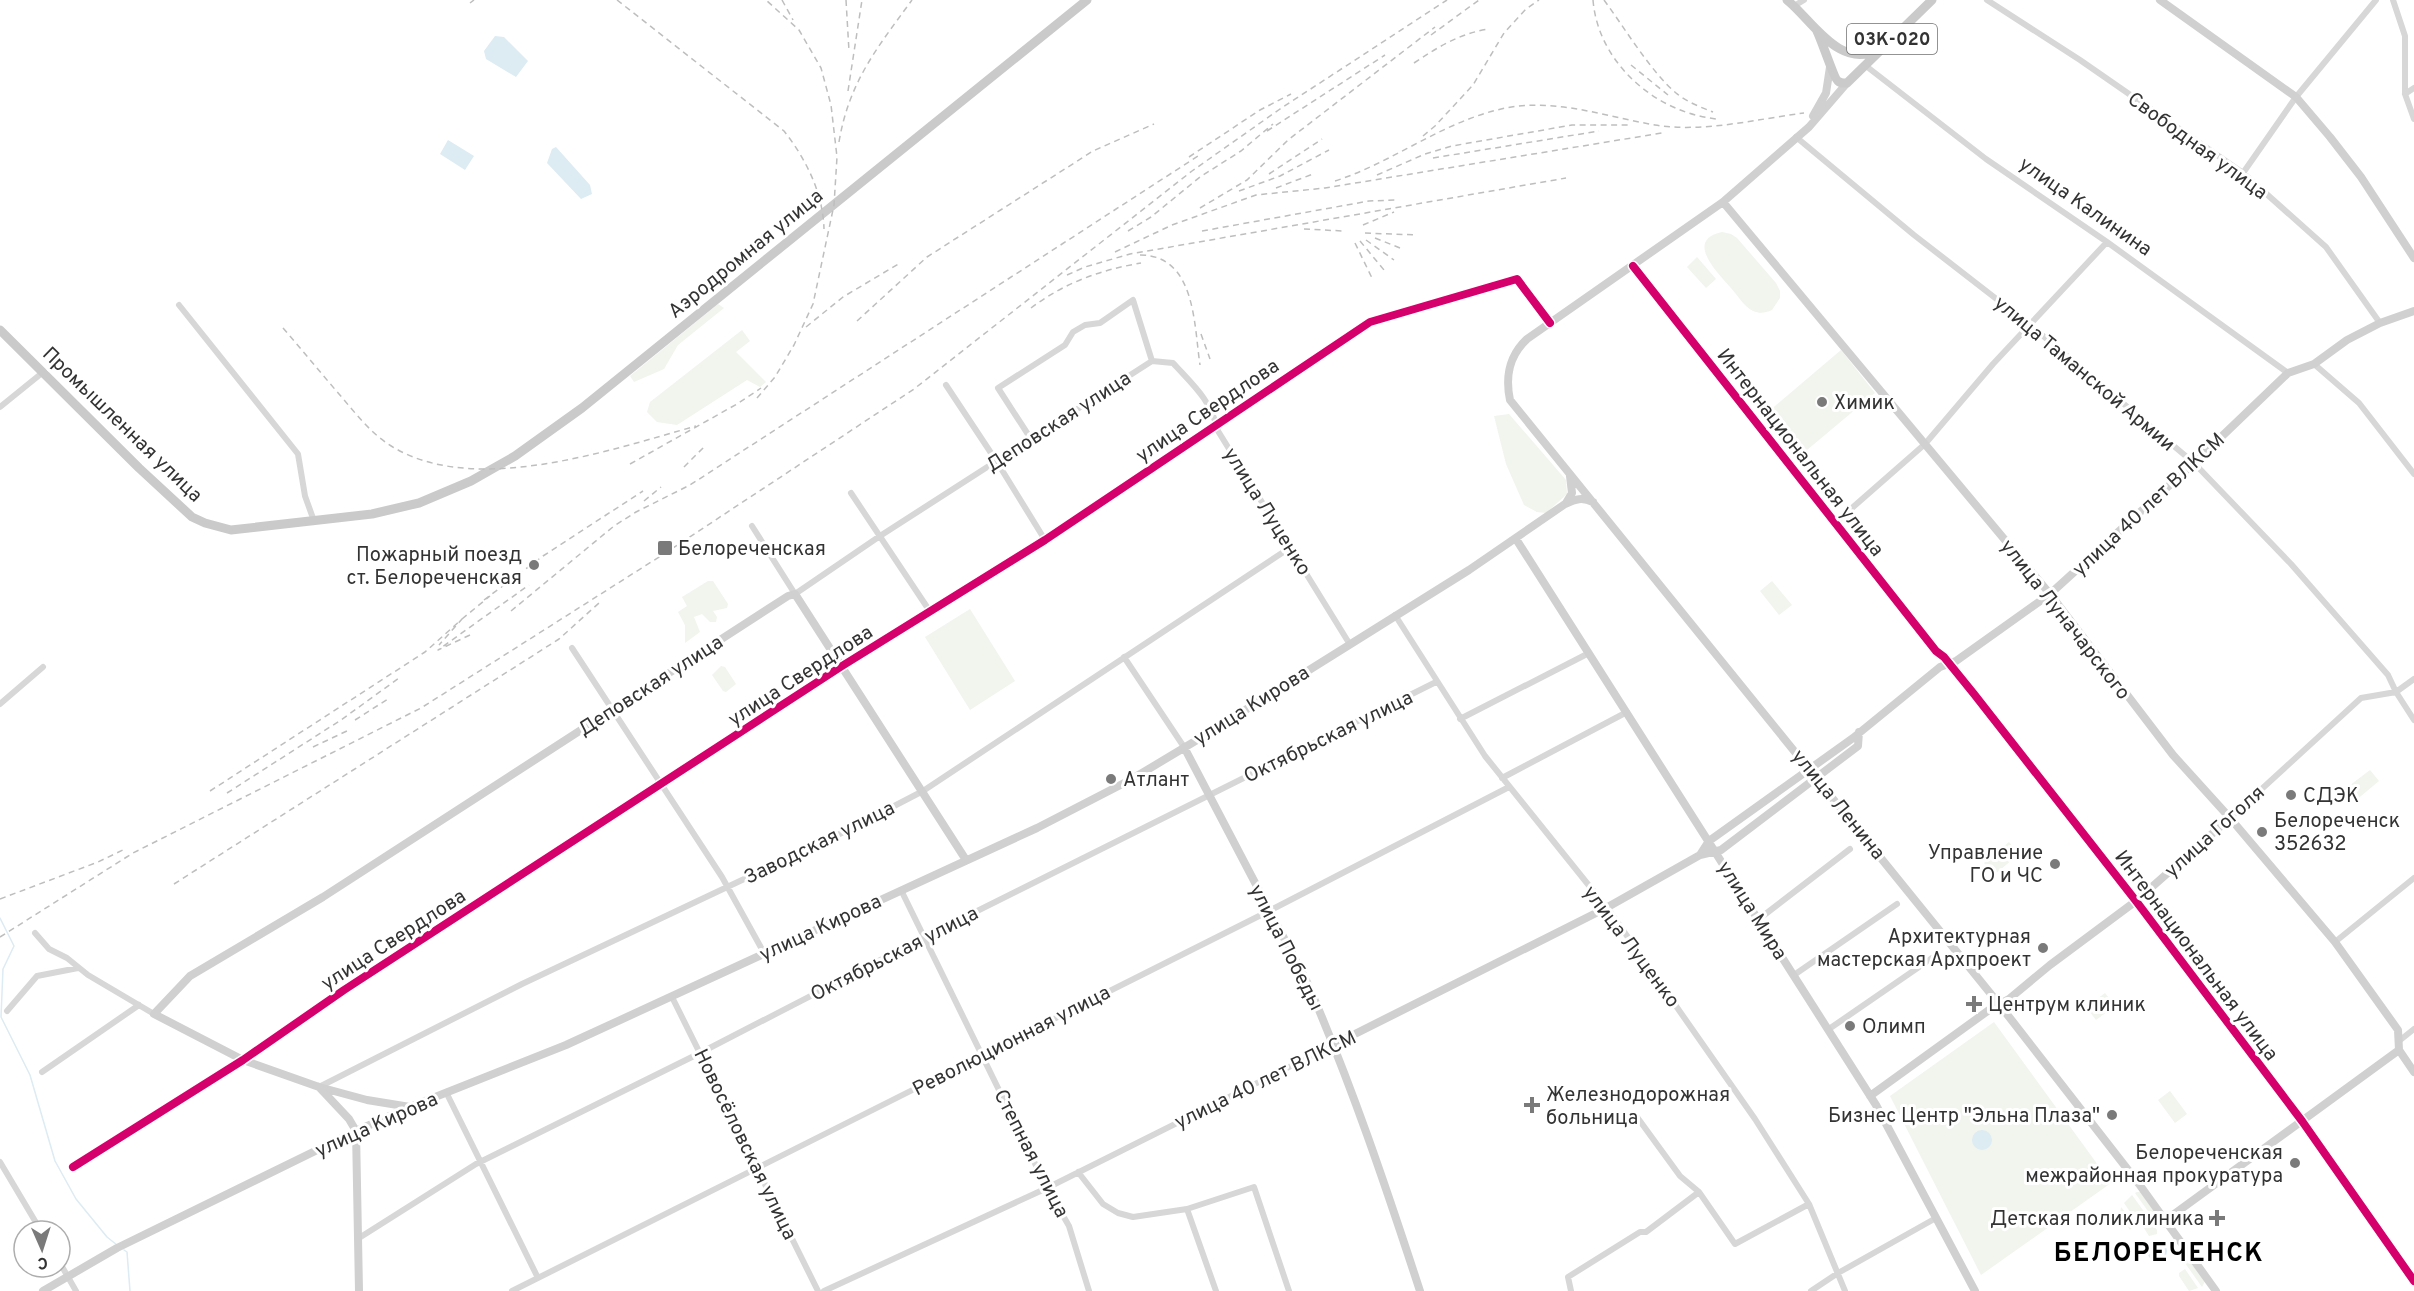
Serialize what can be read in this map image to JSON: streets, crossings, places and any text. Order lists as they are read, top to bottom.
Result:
{
  "streets": {
    "main road": ["03К-020", "Аэродромная улица", "Промышленная улица"],
    "street": [
      "Свободная улица",
      "улица Калинина",
      "улица Таманской Армии",
      "улица Свердлова",
      "Деповская улица",
      "Интернациональная улица",
      "улица 40 лет ВЛКСМ",
      "улица Луценко",
      "улица Луначарского",
      "улица Кирова",
      "Октябрьская улица",
      "улица Ленина",
      "улица Гоголя",
      "Заводская улица",
      "улица Мира",
      "улица Победы",
      "Революционная улица",
      "Новосёловская улица",
      "Степная улица"
    ]
  },
  "crossings": [
    ["03К-020", "улица Калинина"],
    ["Свободная улица", "улица 40 лет ВЛКСМ"],
    ["улица Калинина", "улица 40 лет ВЛКСМ"],
    ["Аэродромная улица", "Промышленная улица"],
    ["улица Таманской Армии", "улица 40 лет ВЛКСМ"],
    ["улица Таманской Армии", "улица Ленина"],
    ["улица Таманской Армии", "улица Гоголя"],
    ["улица Свердлова", "улица Луценко"],
    ["улица Свердлова", "улица Ленина"],
    ["Деповская улица", "улица Луценко"],
    ["Интернациональная улица", "улица 40 лет ВЛКСМ"],
    ["Интернациональная улица", "улица Ленина"],
    ["Интернациональная улица", "улица Гоголя"],
    ["улица 40 лет ВЛКСМ", "улица Луценко"],
    ["улица 40 лет ВЛКСМ", "улица Луначарского"],
    ["улица 40 лет ВЛКСМ", "улица Ленина"],
    ["улица 40 лет ВЛКСМ", "улица Мира"],
    ["улица 40 лет ВЛКСМ", "улица Победы"],
    ["улица 40 лет ВЛКСМ", "Степная улица"],
    ["улица Луценко", "улица Кирова"],
    ["улица Луценко", "Октябрьская улица"],
    ["улица Луценко", "Заводская улица"],
    ["улица Луценко", "Революционная улица"],
    ["улица Луначарского", "улица Ленина"],
    ["улица Луначарского", "улица Гоголя"],
    ["улица Кирова", "улица Мира"],
    ["улица Кирова", "улица Победы"],
    ["улица Кирова", "Новосёловская улица"],
    ["улица Кирова", "Степная улица"],
    ["Октябрьская улица", "улица Победы"],
    ["Октябрьская улица", "Новосёловская улица"],
    ["Октябрьская улица", "Степная улица"],
    ["улица Ленина", "улица Гоголя"],
    ["улица Гоголя", "улица Мира"],
    ["Заводская улица", "улица Победы"],
    ["улица Победы", "Революционная улица"],
    ["Революционная улица", "Новосёловская улица"],
    ["Революционная улица", "Степная улица"]
  ],
  "districts": ["БЕЛОРЕЧЕНСК"],
  "places": {
    "other": [
      "Химик",
      "Пожарный поезд ст. Белореченская",
      "Атлант",
      "СДЭК",
      "Белореченск 352632",
      "Управление ГО и ЧС",
      "Архитектурная мастерская Архпроект",
      "Олимп",
      "Бизнес Центр \"Эльна Плаза\"",
      "Белореченская межрайонная прокуратура"
    ],
    "transit": ["Белореченская"],
    "health": ["Центрум клиник", "Железнодорожная больница", "Детская поликлиника"]
  },
  "north": "bottom"
}
